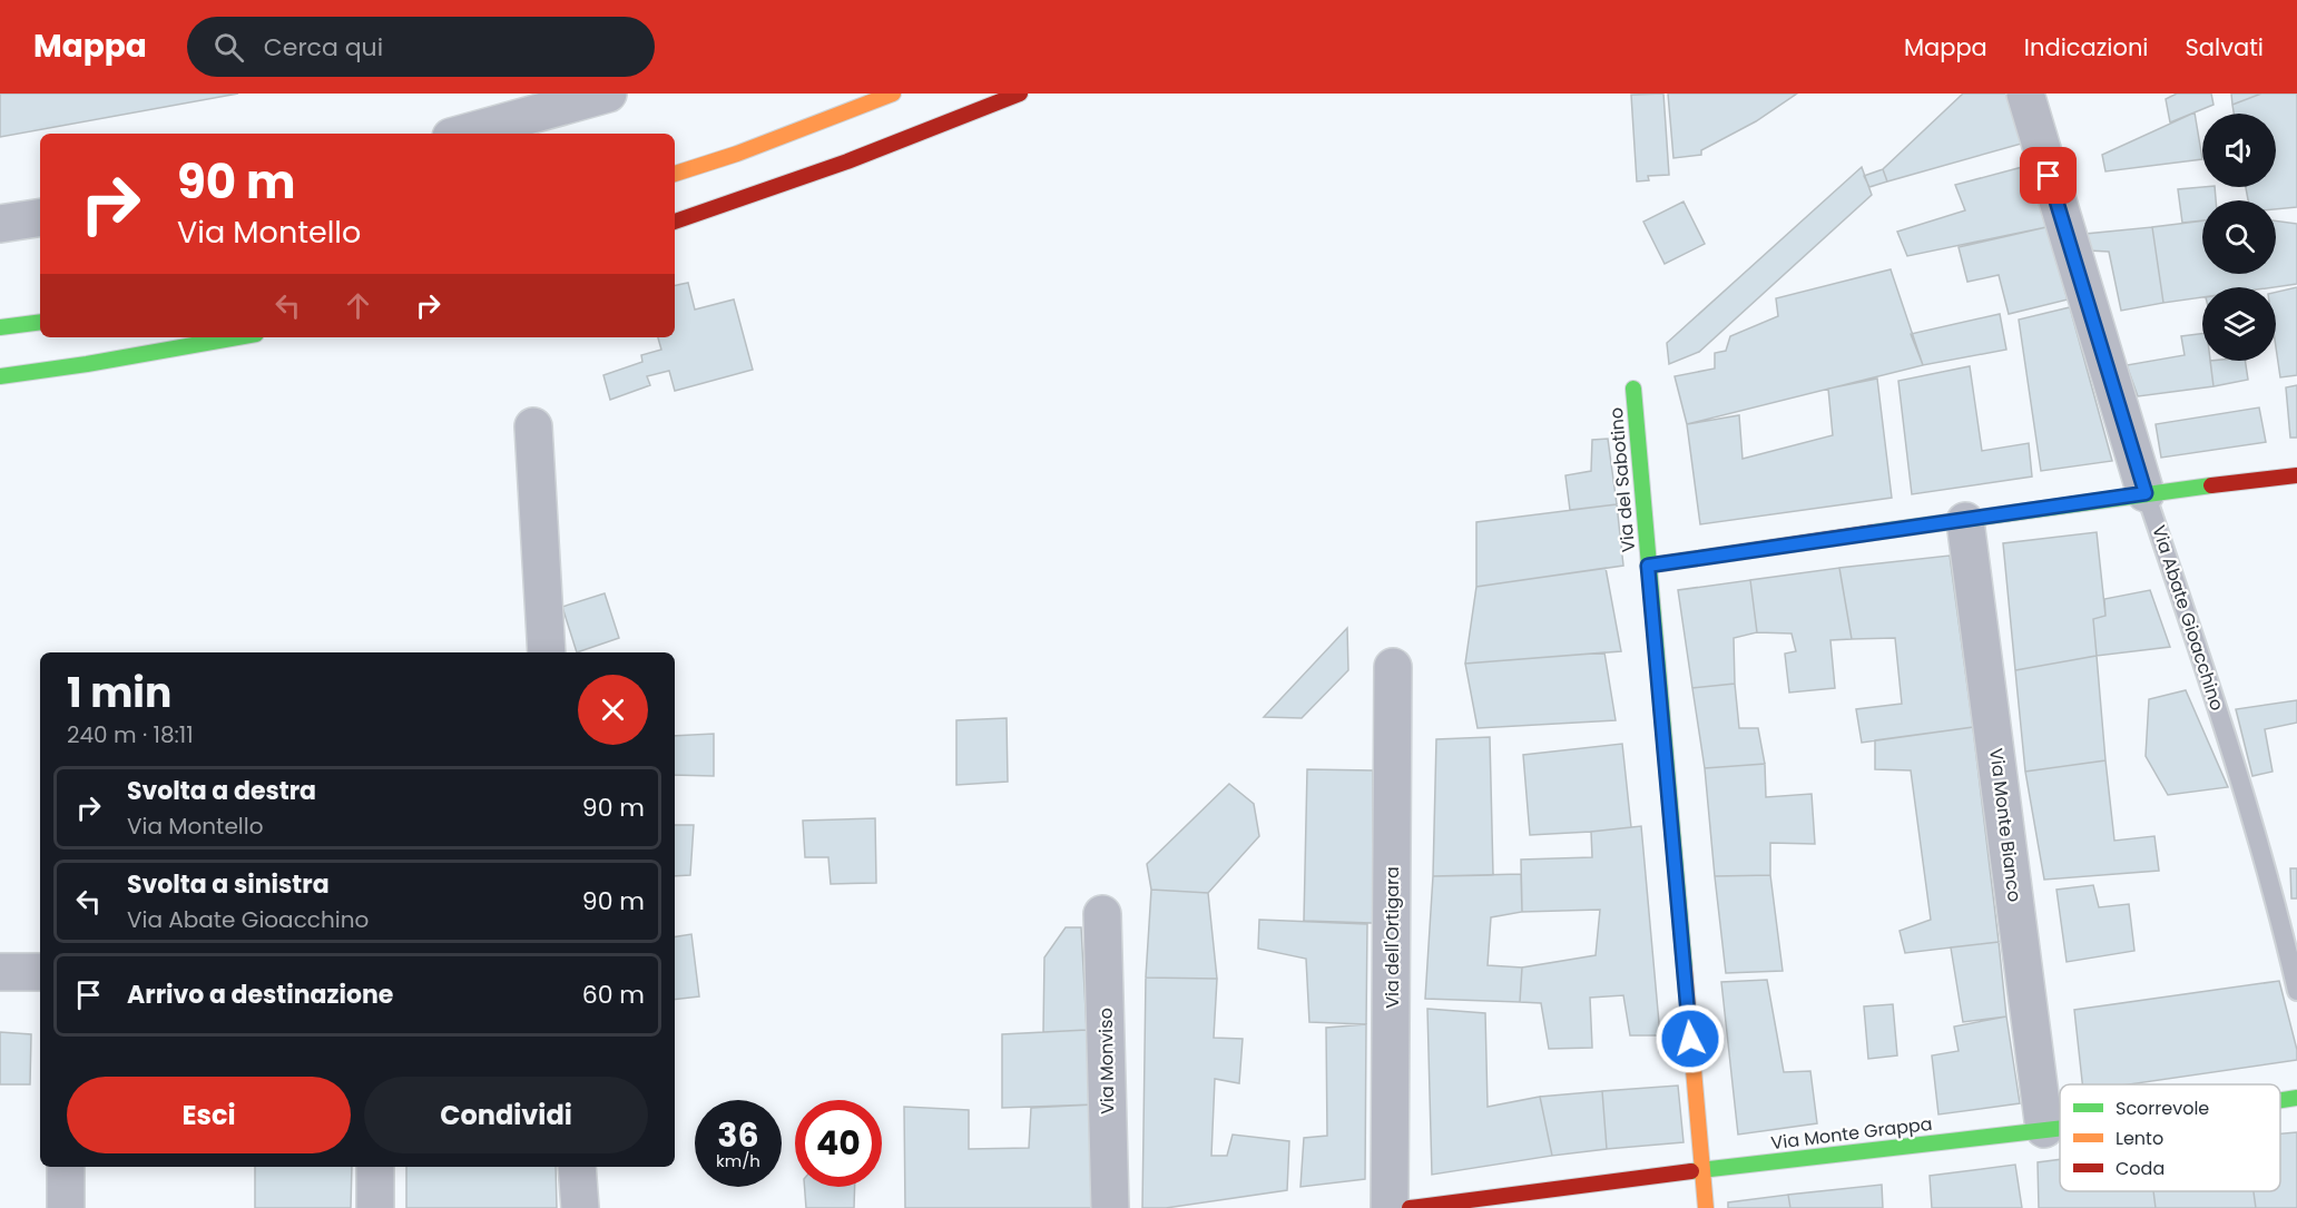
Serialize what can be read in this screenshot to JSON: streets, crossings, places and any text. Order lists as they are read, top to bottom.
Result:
{
  "streets": {
    "main road": ["Via del Sabotino", "Via Monte Grappa"],
    "street": [
      "Via Abate Gioacchino",
      "Via Monte Bianco",
      "Via dell'Ortigara",
      "Via Monviso"
    ]
  },
  "crossings": [
    ["Via del Sabotino", "Via Monte Grappa"],
    ["Via Monte Bianco", "Via Monte Grappa"]
  ],
  "legend": ["Scorrevole", "Lento", "Coda"],
  "page": {
    "header": "Mappa",
    "search": "Cerca qui",
    "nav": ["Mappa", "Indicazioni", "Salvati"],
    "turn": ["90 m", "Via Montello"],
    "heading": ["1 min", "240 m · 18:11"],
    "list": [
      {
        "name": "Svolta a destra",
        "note": "Via Montello",
        "value": "90 m"
      },
      {
        "name": "Svolta a sinistra",
        "note": "Via Abate Gioacchino",
        "value": "90 m"
      },
      {
        "name": "Arrivo a destinazione",
        "value": "60 m"
      }
    ],
    "buttons": ["Esci", "Condividi"],
    "speed": "36 km/h",
    "limit": "40"
  }
}
